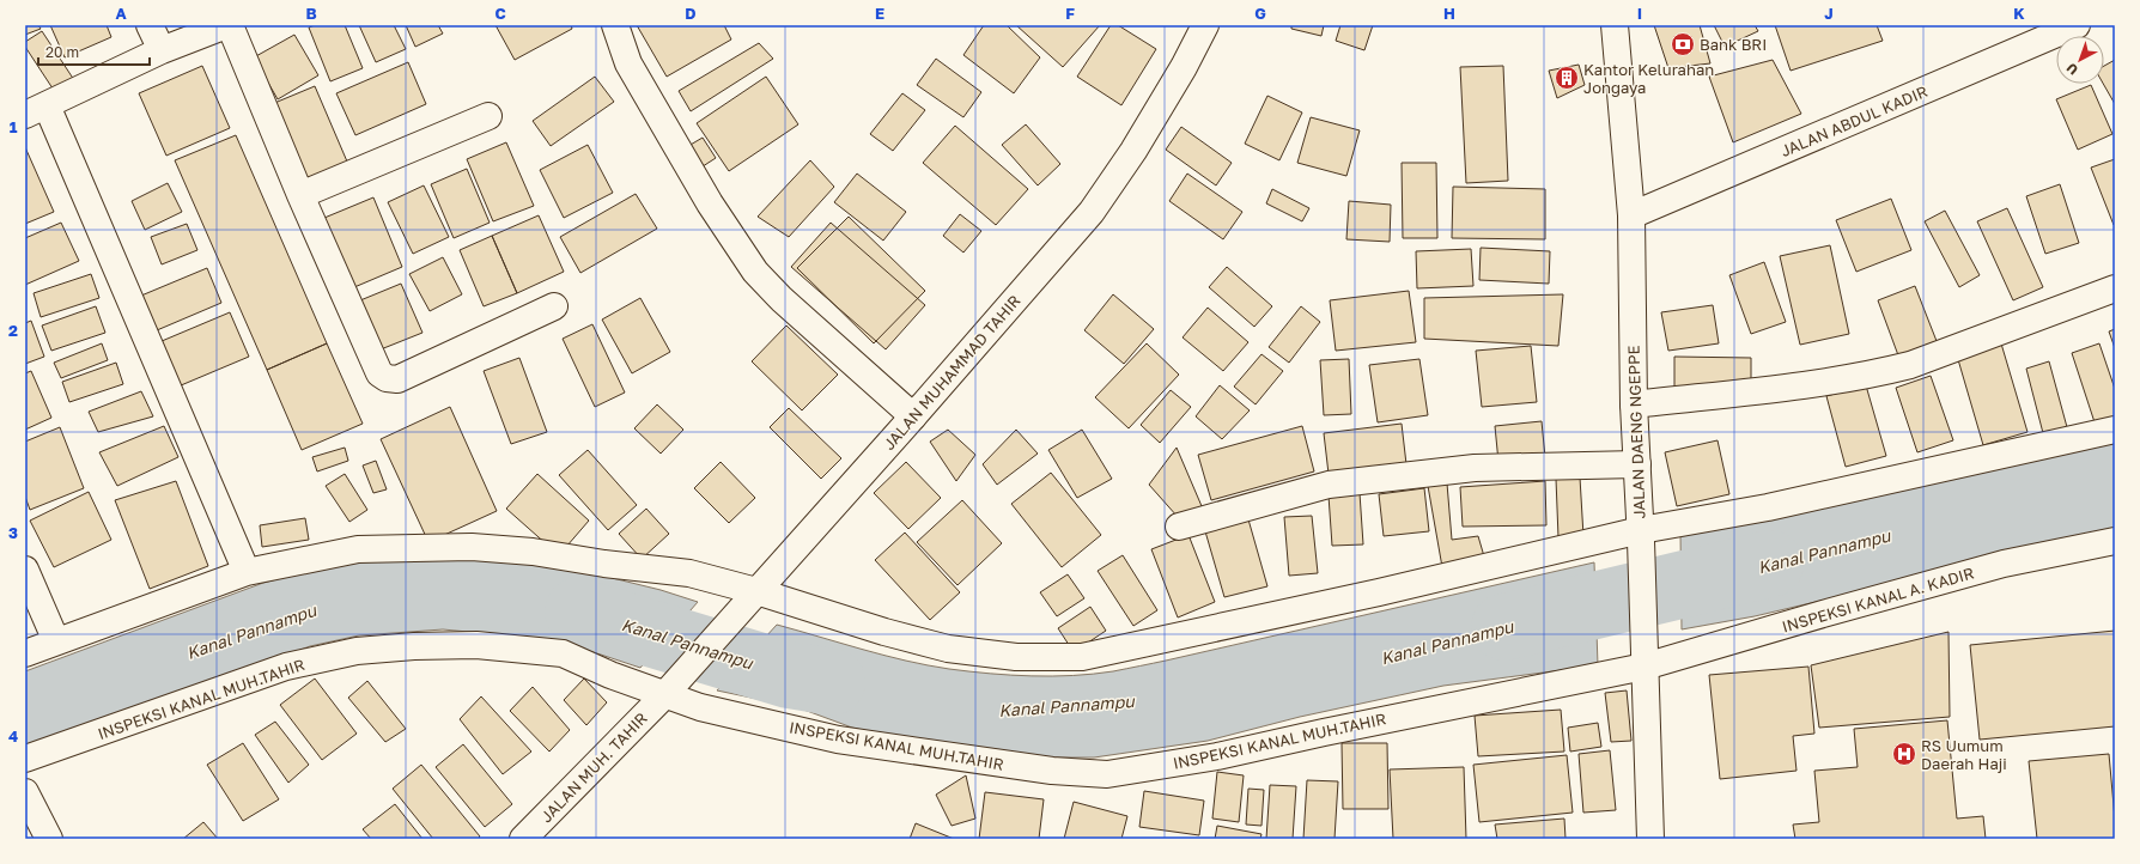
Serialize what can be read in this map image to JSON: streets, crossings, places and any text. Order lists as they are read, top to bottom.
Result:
{
  "streets": {
    "street": [
      "JALAN ABDUL KADIR",
      "JALAN MUHAMMAD TAHIR",
      "JALAN DAENG NGEPPE",
      "INSPEKSI KANAL A. KADIR",
      "INSPEKSI KANAL MUH.TAHIR",
      "JALAN MUH. TAHIR"
    ]
  },
  "crossings": [
    ["JALAN ABDUL KADIR", "JALAN DAENG NGEPPE"],
    ["JALAN MUHAMMAD TAHIR", "INSPEKSI KANAL MUH.TAHIR"],
    ["JALAN MUHAMMAD TAHIR", "JALAN MUH. TAHIR"],
    ["JALAN DAENG NGEPPE", "INSPEKSI KANAL A. KADIR"],
    ["JALAN DAENG NGEPPE", "INSPEKSI KANAL MUH.TAHIR"],
    ["INSPEKSI KANAL A. KADIR", "INSPEKSI KANAL MUH.TAHIR"],
    ["INSPEKSI KANAL MUH.TAHIR", "JALAN MUH. TAHIR"]
  ],
  "water": ["Kanal Pannampu"],
  "places": {
    "bank": ["Bank BRI"],
    "building": ["Kantor Kelurahan Jongaya"],
    "hospital": ["RS Uumum Daerah Haji"]
  },
  "scale_bar": "20 m",
  "north": "bottom left",
  "grid": {
    "columns": [
      "A",
      "B",
      "C",
      "D",
      "E",
      "F",
      "G",
      "H",
      "I",
      "J",
      "K"
    ],
    "rows": [
      "1",
      "2",
      "3",
      "4"
    ]
  }
}
